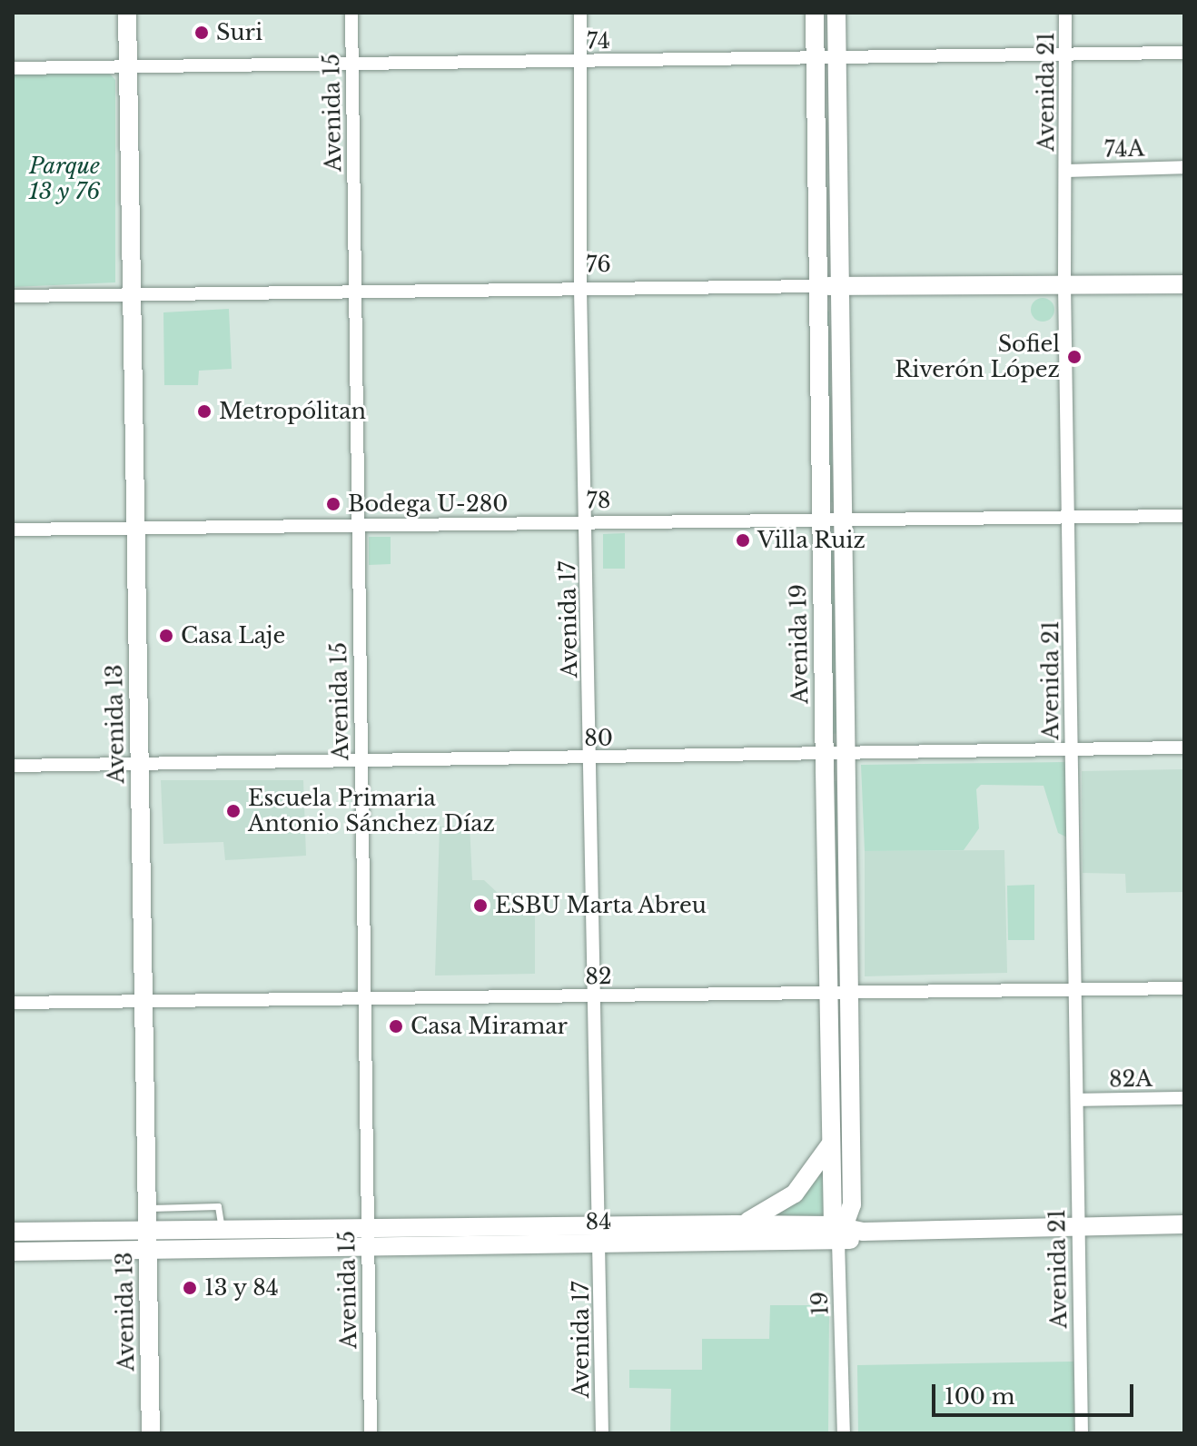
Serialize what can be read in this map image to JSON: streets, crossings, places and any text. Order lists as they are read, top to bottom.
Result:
{
  "streets": {
    "main road": [
      "76",
      "Avenida 19",
      "Avenida 13",
      "84"
    ],
    "street": [
      "74",
      "Avenida 21",
      "Avenida 15",
      "74A",
      "78",
      "Avenida 17",
      "80",
      "82",
      "82A",
      "19"
    ]
  },
  "crossings": [
    ["74", "Avenida 21"],
    ["74", "Avenida 15"],
    ["74", "Avenida 17"],
    ["74", "Avenida 19"],
    ["74", "Avenida 13"],
    ["Avenida 21", "74A"],
    ["Avenida 21", "76"],
    ["Avenida 21", "78"],
    ["Avenida 21", "80"],
    ["Avenida 21", "82"],
    ["Avenida 21", "82A"],
    ["Avenida 21", "84"],
    ["Avenida 15", "76"],
    ["Avenida 15", "78"],
    ["Avenida 15", "80"],
    ["Avenida 15", "82"],
    ["Avenida 15", "84"],
    ["76", "Avenida 17"],
    ["76", "Avenida 19"],
    ["76", "Avenida 13"],
    ["78", "Avenida 17"],
    ["78", "Avenida 19"],
    ["78", "Avenida 13"],
    ["Avenida 17", "80"],
    ["Avenida 17", "82"],
    ["Avenida 17", "84"],
    ["Avenida 19", "80"],
    ["Avenida 19", "82"],
    ["Avenida 19", "84"],
    ["Avenida 19", "19"],
    ["Avenida 13", "80"],
    ["Avenida 13", "82"],
    ["Avenida 13", "84"],
    ["84", "19"]
  ],
  "parks": ["Parque 13 y 76"],
  "places": [
    "Suri",
    "Sofiel Riverón López",
    "Metropólitan",
    "Bodega U-280",
    "Villa Ruiz",
    "Casa Laje",
    "Escuela Primaria Antonio Sánchez Díaz",
    "ESBU Marta Abreu",
    "Casa Miramar",
    "13 y 84"
  ],
  "scale_bar": "100 m"
}
